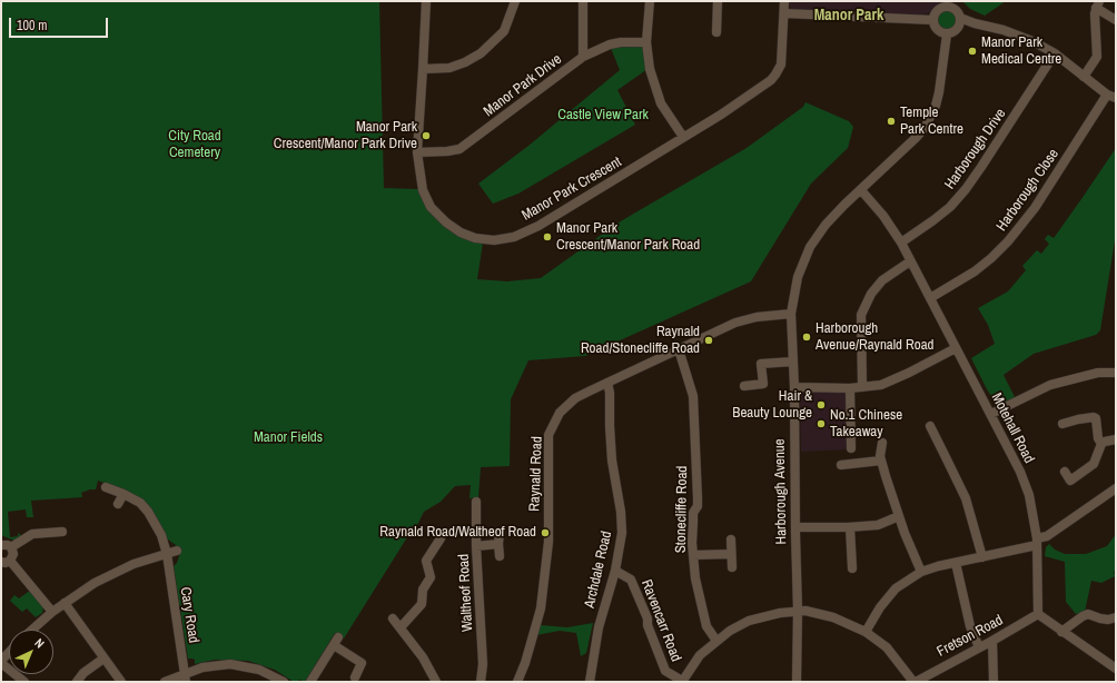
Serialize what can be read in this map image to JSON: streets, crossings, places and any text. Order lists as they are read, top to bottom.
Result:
{
  "streets": {
    "street": [
      "Manor Park Drive",
      "Harborough Drive",
      "Manor Park Crescent",
      "Harborough Close",
      "Motehall Road",
      "Raynald Road",
      "Harborough Avenue",
      "Stonecliffe Road",
      "Archdale Road",
      "Waltheof Road",
      "Cary Road",
      "Ravencarr Road",
      "Fretson Road"
    ]
  },
  "crossings": [
    ["Manor Park Drive", "Manor Park Crescent"],
    ["Harborough Drive", "Motehall Road"],
    ["Harborough Close", "Motehall Road"],
    ["Motehall Road", "Harborough Avenue"],
    ["Motehall Road", "Fretson Road"],
    ["Raynald Road", "Harborough Avenue"],
    ["Raynald Road", "Stonecliffe Road"],
    ["Raynald Road", "Archdale Road"],
    ["Archdale Road", "Ravencarr Road"]
  ],
  "districts": ["Manor Park"],
  "parks": ["Castle View Park", "City Road Cemetery", "Manor Fields"],
  "places": [
    "Manor Park Medical Centre",
    "Temple Park Centre",
    "Manor Park Crescent/Manor Park Drive",
    "Manor Park Crescent/Manor Park Road",
    "Harborough Avenue/Raynald Road",
    "Raynald Road/Stonecliffe Road",
    "Hair & Beauty Lounge",
    "No.1 Chinese Takeaway",
    "Raynald Road/Waltheof Road"
  ],
  "scale_bar": "100 m",
  "north": "top right"
}
